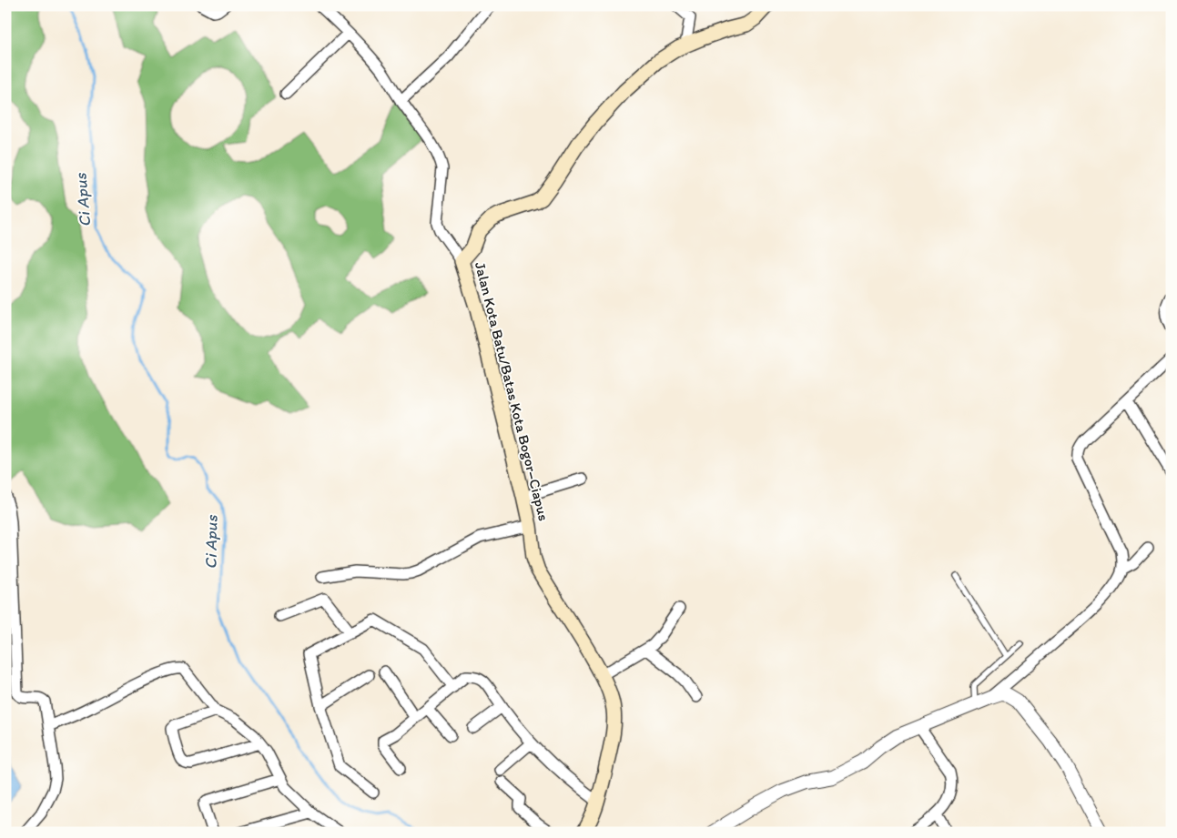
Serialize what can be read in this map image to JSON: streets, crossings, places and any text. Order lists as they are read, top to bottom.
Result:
{
  "streets": {
    "main road": ["Jalan Kota Batu/Batas Kota Bogor–Ciapus"]
  },
  "water": ["Ci Apus"]
}
